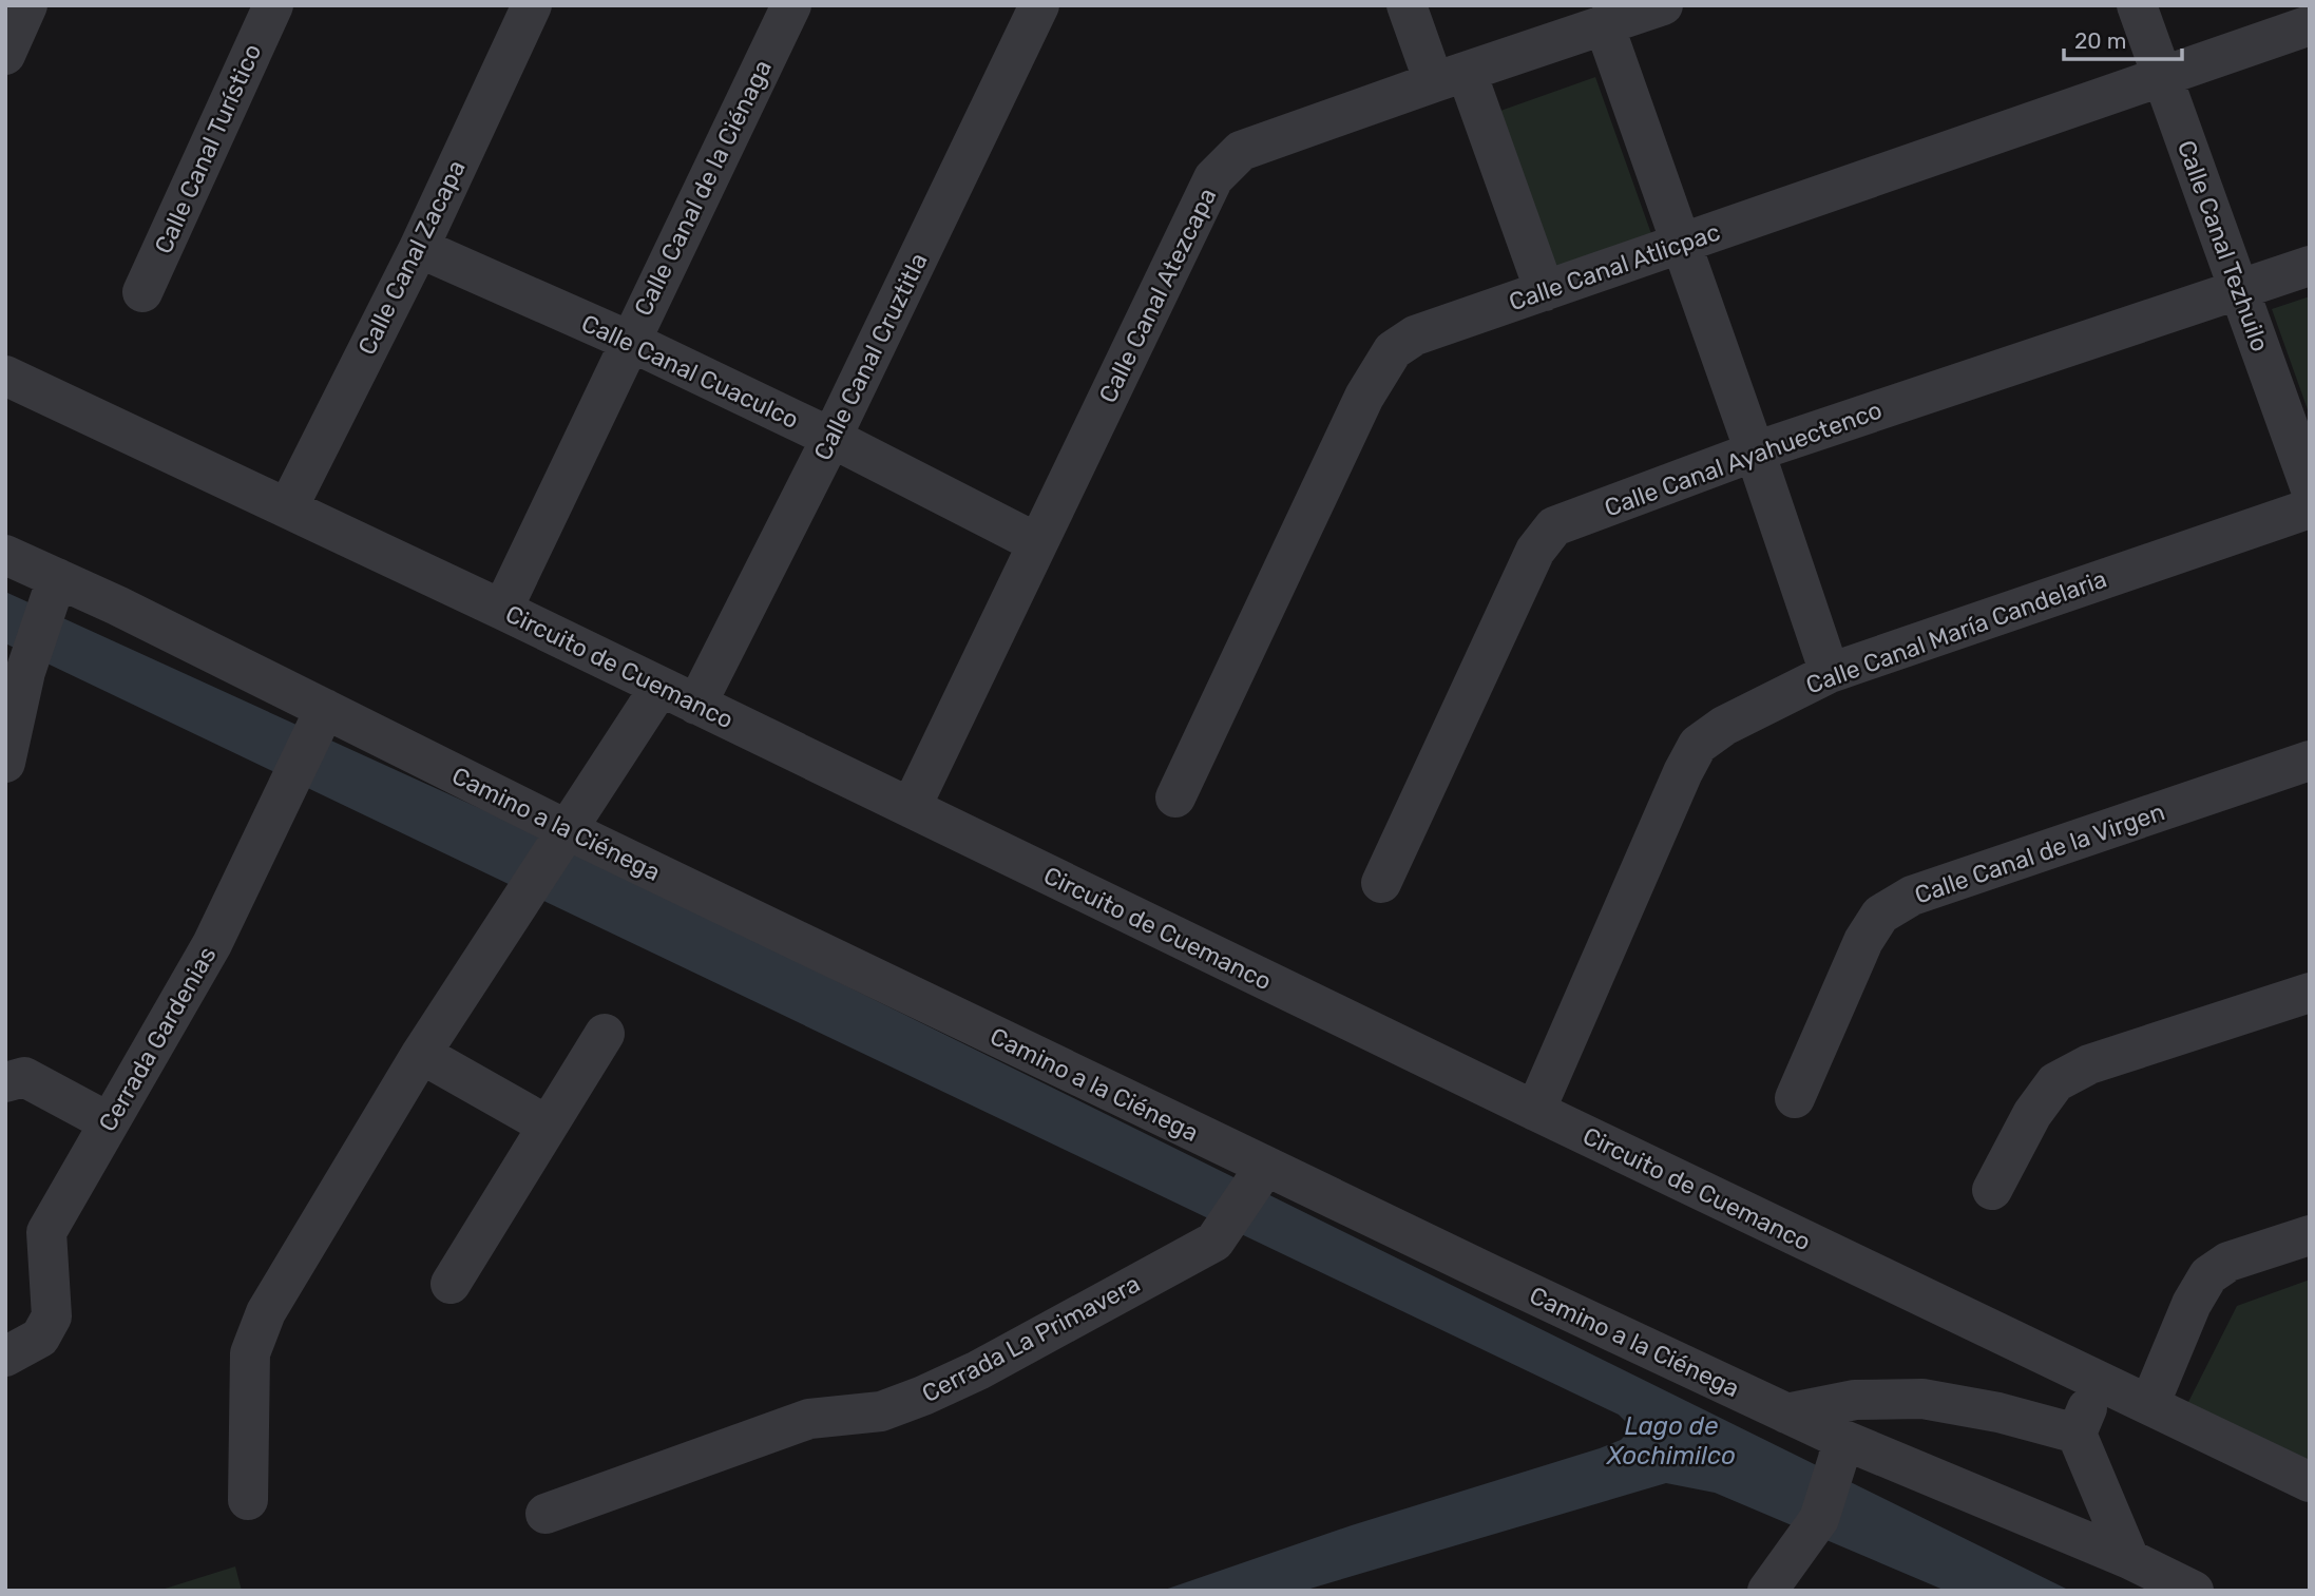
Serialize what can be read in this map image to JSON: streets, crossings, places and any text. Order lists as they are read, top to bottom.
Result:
{
  "streets": {
    "street": [
      "Calle Canal Turístico",
      "Calle Canal de la Ciénaga",
      "Calle Canal Tezhuilo",
      "Calle Canal Zacapa",
      "Calle Canal Atlicpac",
      "Calle Canal Atezcapa",
      "Calle Canal Cruztitla",
      "Calle Canal Cuaculco",
      "Calle Canal Ayahuectenco",
      "Calle Canal María Candelaria",
      "Circuito de Cuemanco",
      "Camino a la Ciénega",
      "Calle Canal de la Virgen",
      "Cerrada Gardenias",
      "Cerrada La Primavera"
    ]
  },
  "crossings": [
    ["Calle Canal de la Ciénaga", "Calle Canal Cuaculco"],
    ["Calle Canal de la Ciénaga", "Circuito de Cuemanco"],
    ["Calle Canal Tezhuilo", "Calle Canal Atlicpac"],
    ["Calle Canal Tezhuilo", "Calle Canal Ayahuectenco"],
    ["Calle Canal Zacapa", "Calle Canal Cuaculco"],
    ["Calle Canal Zacapa", "Circuito de Cuemanco"],
    ["Calle Canal Atezcapa", "Calle Canal Cuaculco"],
    ["Calle Canal Atezcapa", "Circuito de Cuemanco"],
    ["Calle Canal Cruztitla", "Calle Canal Cuaculco"],
    ["Calle Canal Cruztitla", "Circuito de Cuemanco"],
    ["Calle Canal María Candelaria", "Circuito de Cuemanco"],
    ["Camino a la Ciénega", "Cerrada Gardenias"],
    ["Camino a la Ciénega", "Cerrada La Primavera"]
  ],
  "water": ["Lago de Xochimilco"],
  "scale_bar": "20 m"
}
